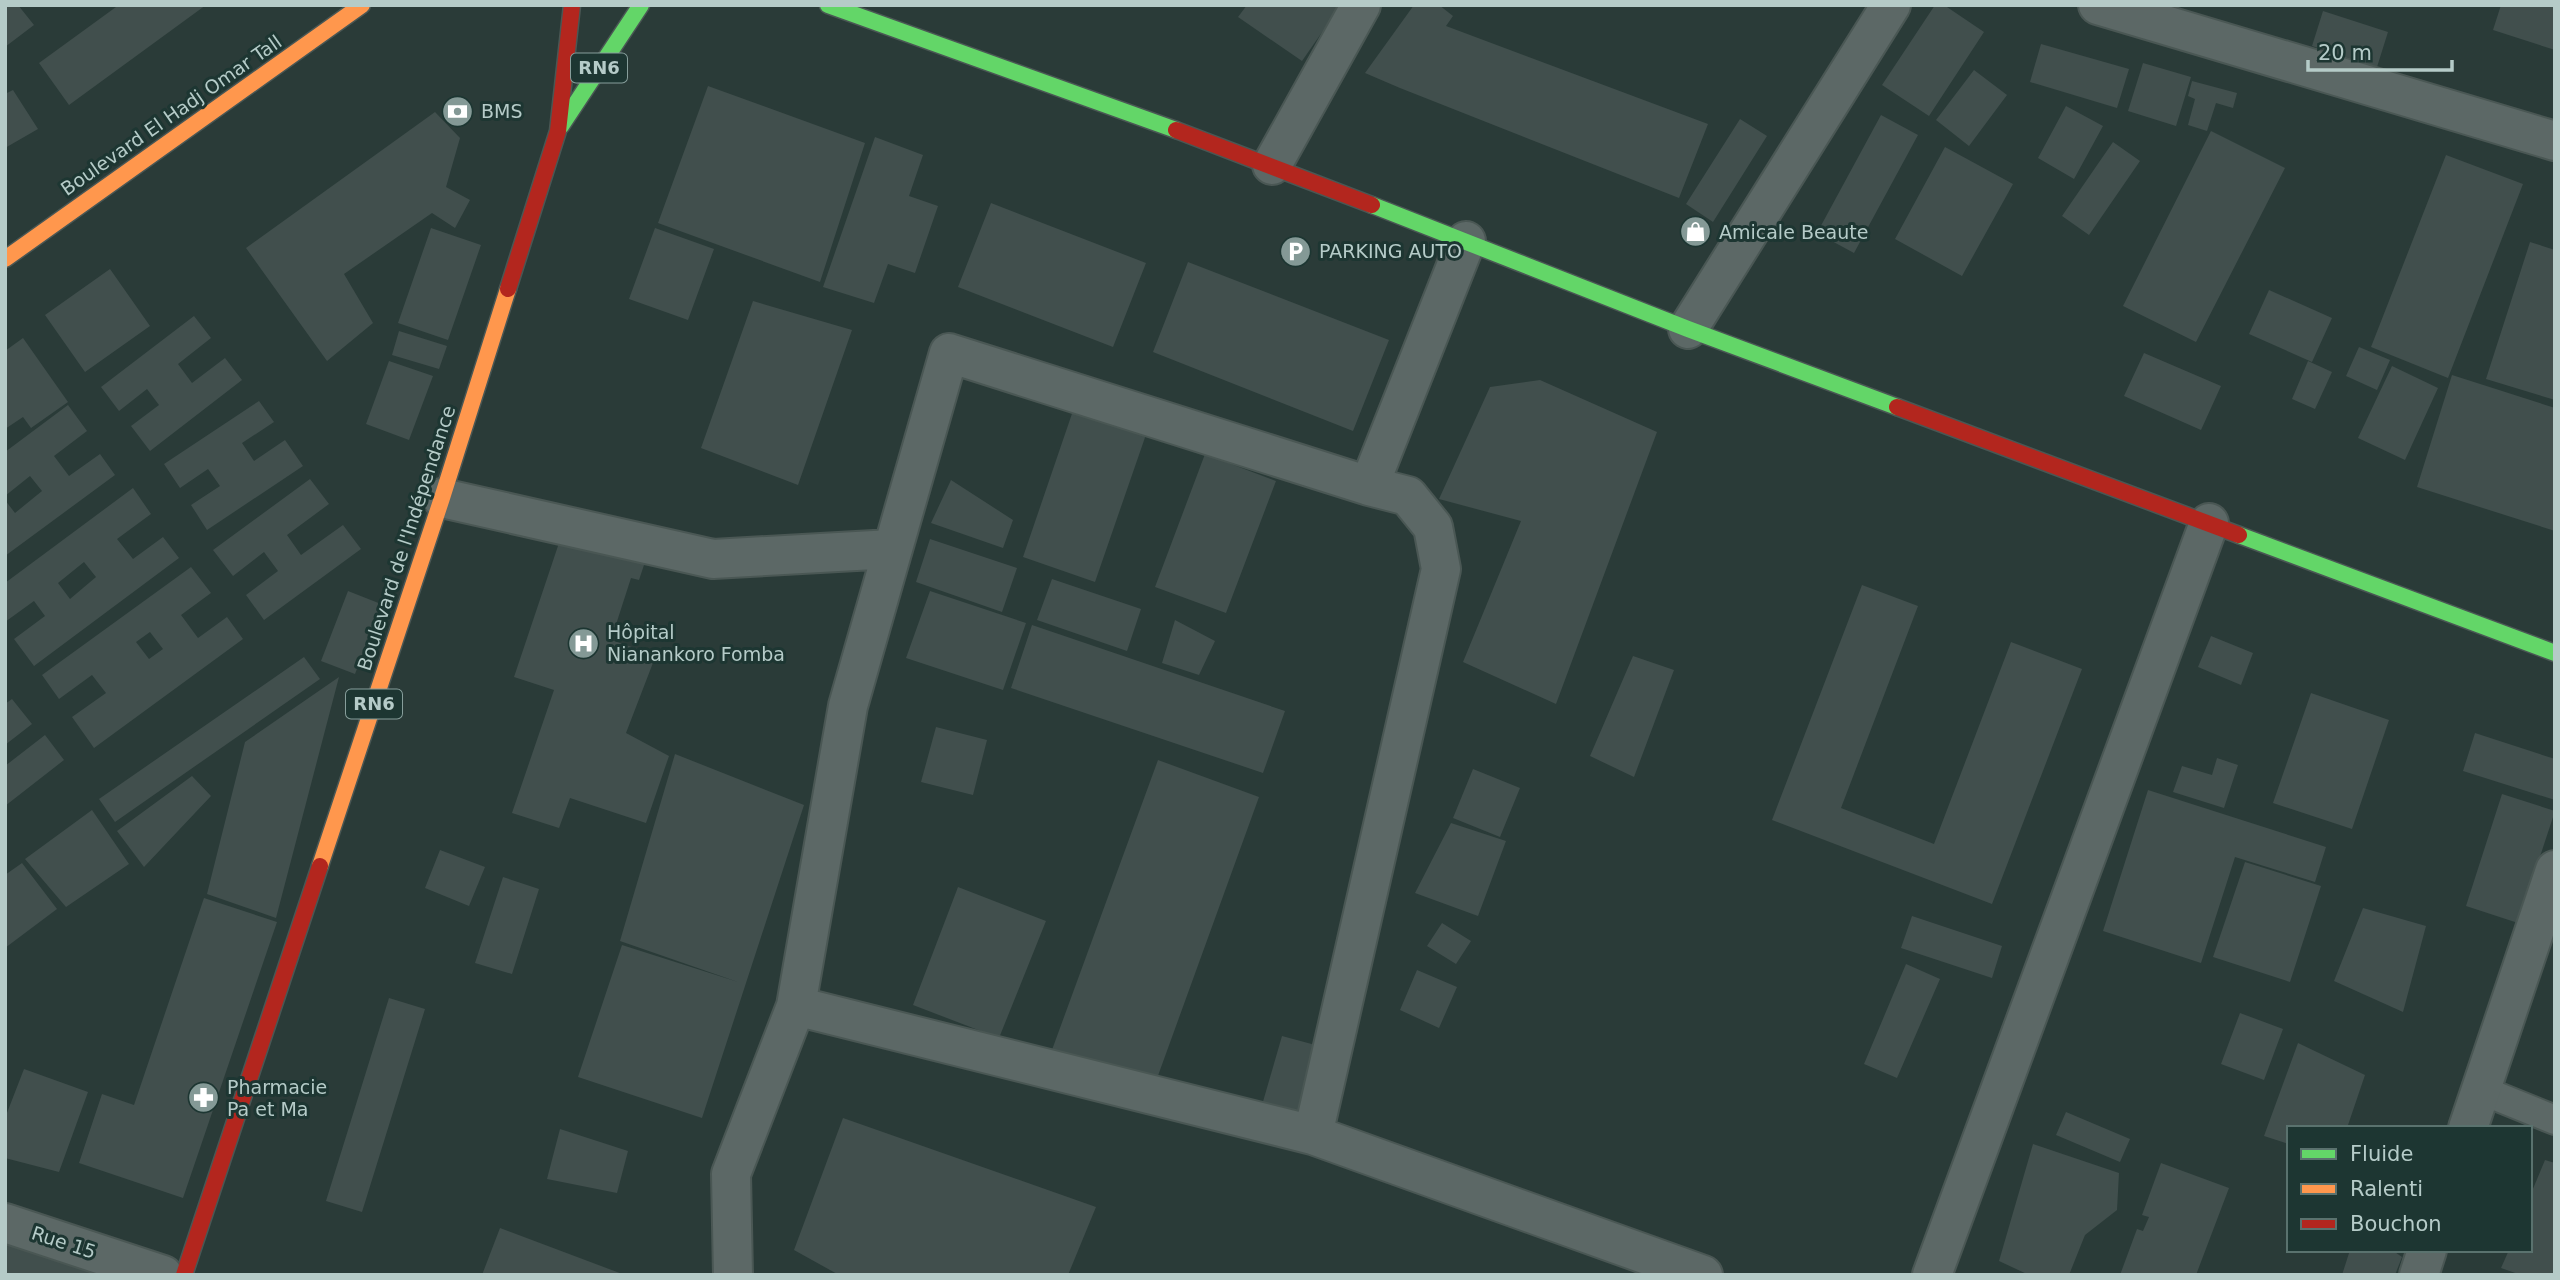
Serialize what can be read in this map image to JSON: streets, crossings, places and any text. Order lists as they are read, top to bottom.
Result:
{
  "streets": {
    "main road": ["RN6", "Boulevard El Hadj Omar Tall", "Boulevard de l'Indépendance"],
    "street": ["Rue 15"]
  },
  "places": {
    "bank": ["BMS"],
    "shop": ["Amicale Beaute"],
    "parking": ["PARKING AUTO"],
    "hospital": ["Hôpital Nianankoro Fomba"],
    "pharmacy": ["Pharmacie Pa et Ma"]
  },
  "legend": ["Fluide", "Ralenti", "Bouchon"],
  "scale_bar": "20 m"
}
